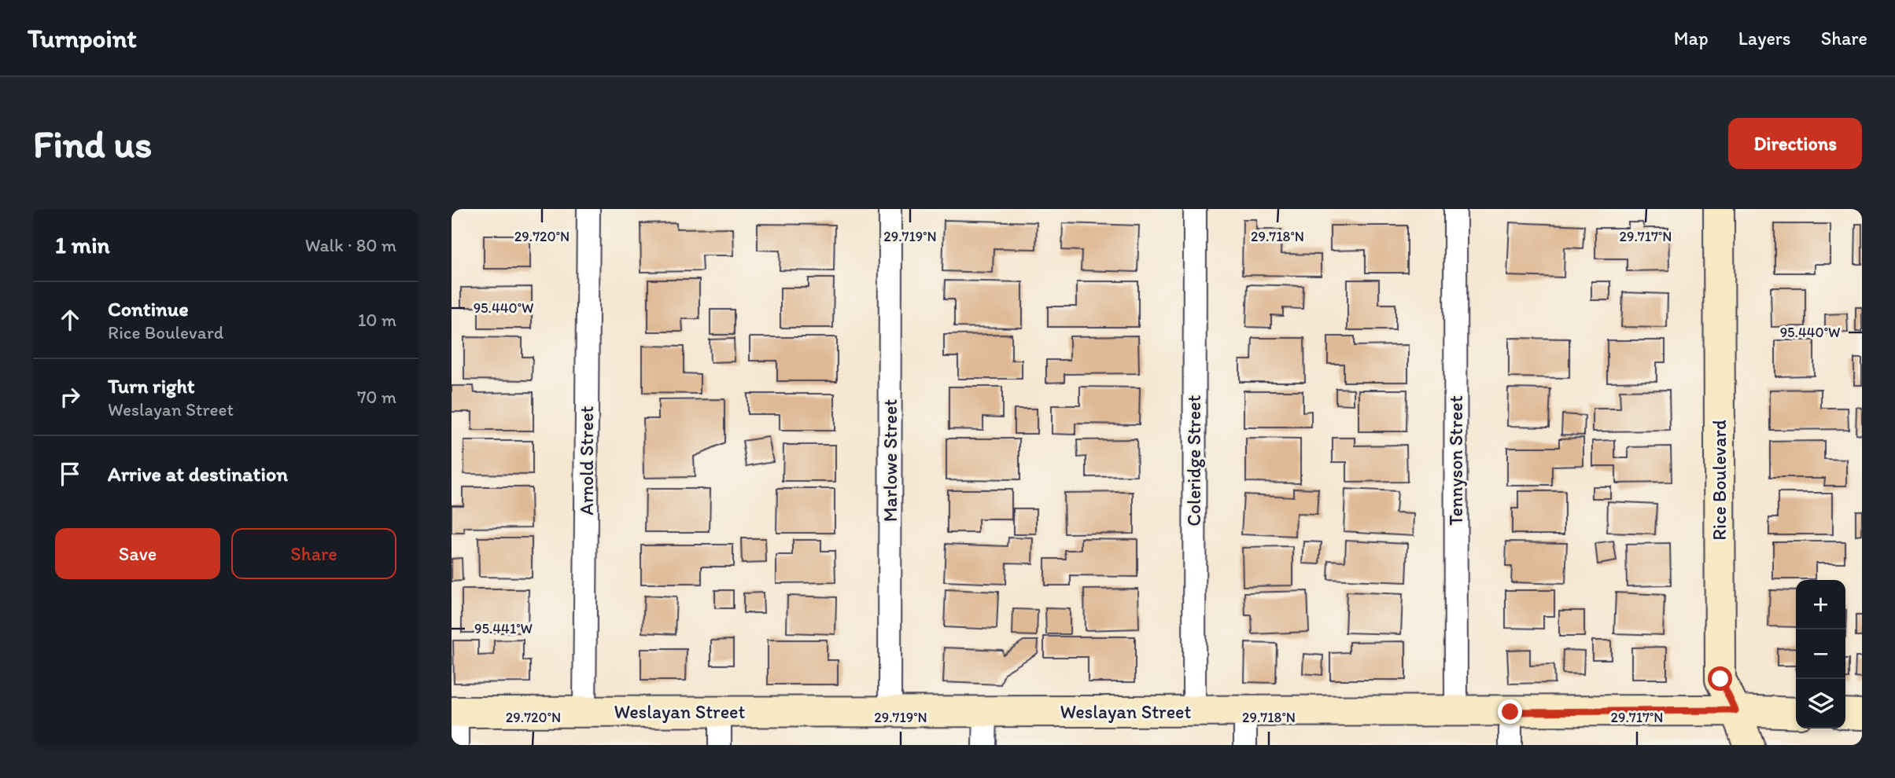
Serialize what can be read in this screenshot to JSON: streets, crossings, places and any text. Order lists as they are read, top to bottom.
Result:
{
  "streets": {
    "main road": ["Rice Boulevard", "Weslayan Street"],
    "street": [
      "Arnold Street",
      "Marlowe Street",
      "Coleridge Street",
      "Tennyson Street"
    ]
  },
  "crossings": [
    ["Arnold Street", "Weslayan Street"],
    ["Marlowe Street", "Weslayan Street"],
    ["Coleridge Street", "Weslayan Street"],
    ["Tennyson Street", "Weslayan Street"],
    ["Rice Boulevard", "Weslayan Street"]
  ],
  "page": {
    "header": "Turnpoint",
    "nav": ["Map", "Layers", "Share"],
    "buttons": [
      "Directions",
      ["Save", "Share"]
    ],
    "title": "Find us",
    "heading": ["1 min", "Walk · 80 m"],
    "list": [
      ["Continue", "Rice Boulevard", "10 m"],
      ["Turn right", "Weslayan Street", "70 m"],
      "Arrive at destination"
    ],
    "map_buttons": ["+", "−"]
  },
  "coordinates": [
    "29.720°N",
    "29.719°N",
    "29.718°N",
    "29.717°N",
    "95.440°W",
    "95.441°W"
  ]
}
